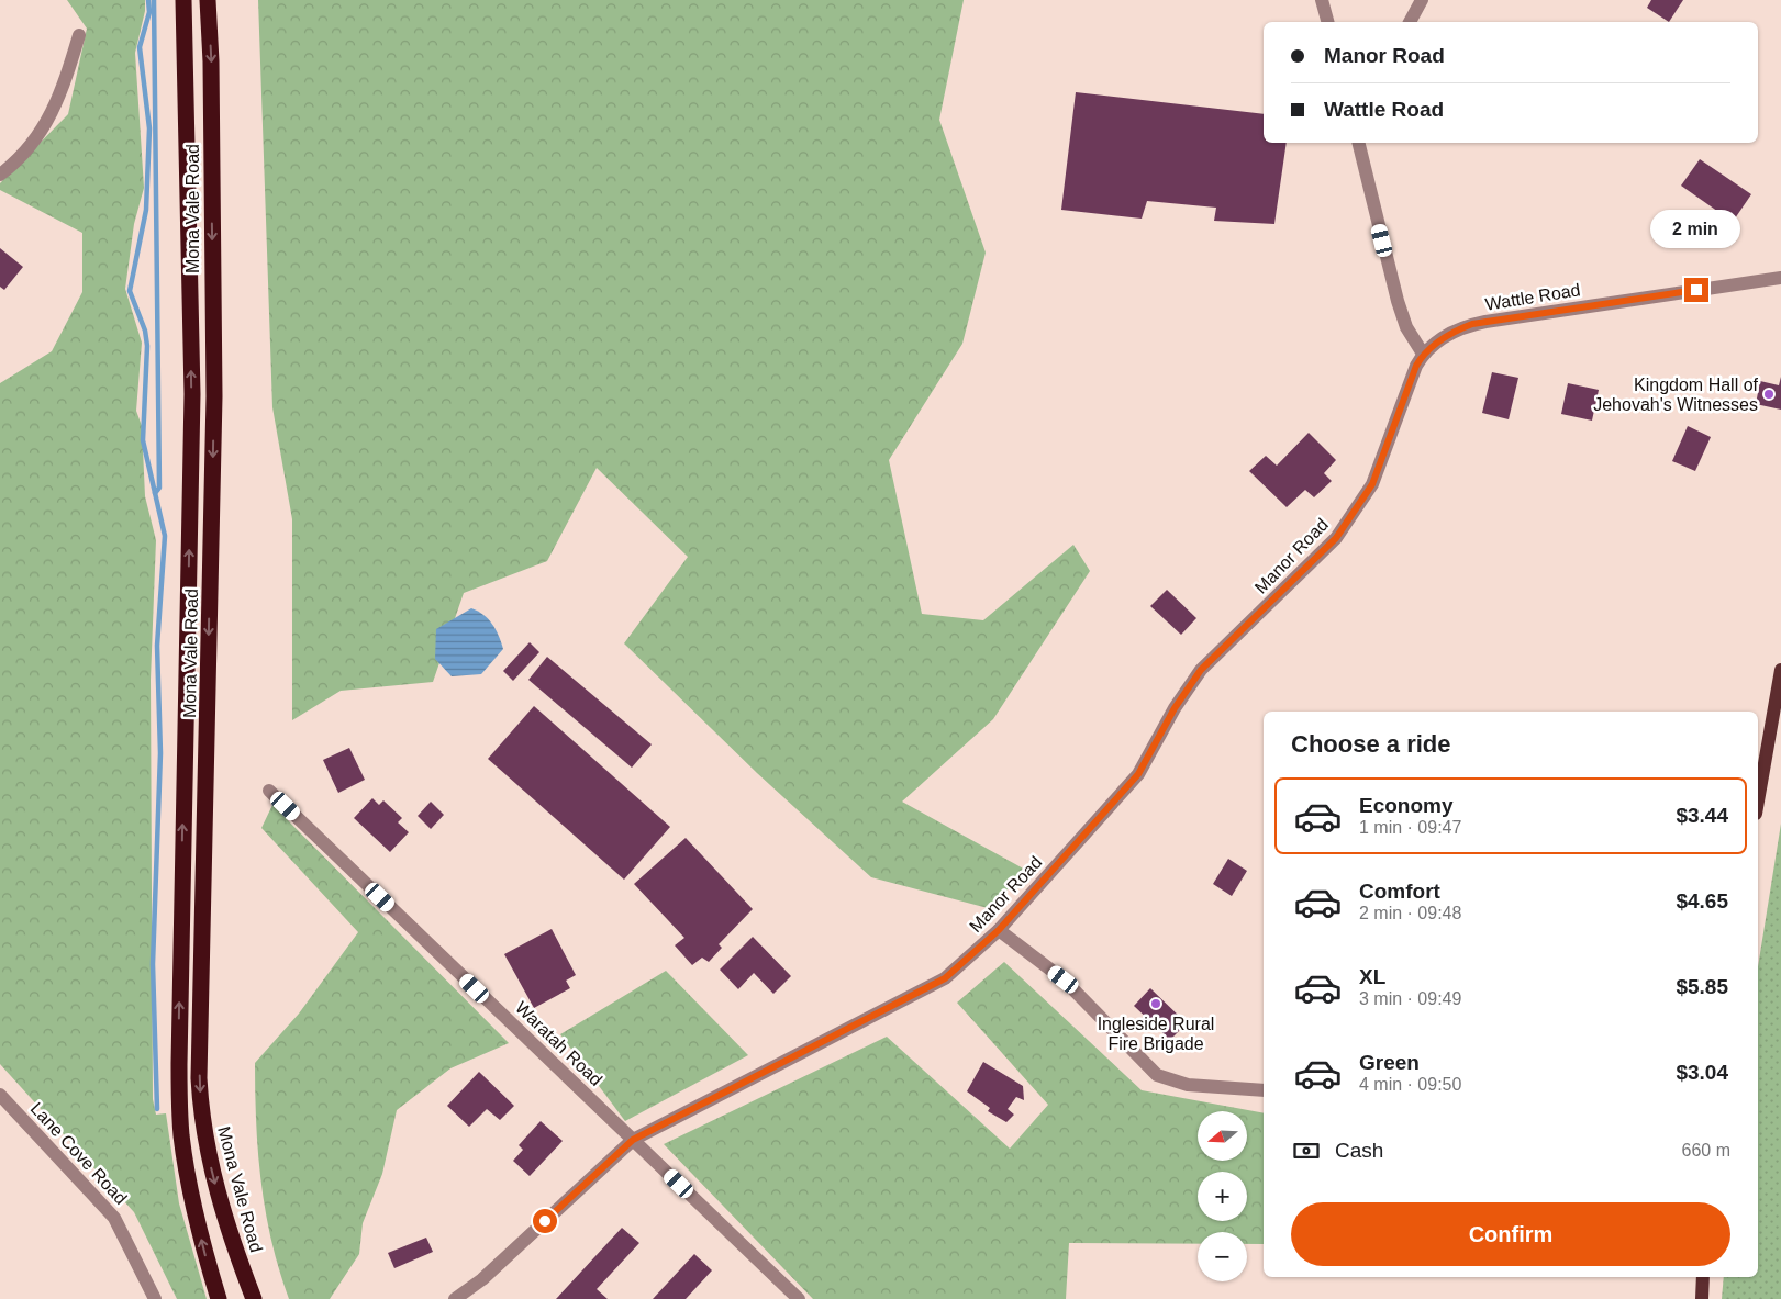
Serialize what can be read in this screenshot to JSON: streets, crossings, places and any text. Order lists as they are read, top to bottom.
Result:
{
  "streets": {
    "highway": ["Mona Vale Road"],
    "street": [
      "Wattle Road",
      "Manor Road",
      "Waratah Road",
      "Lane Cove Road"
    ]
  },
  "crossings": [
    ["Wattle Road", "Manor Road"],
    ["Manor Road", "Waratah Road"]
  ],
  "places": ["Kingdom Hall of Jehovah's Witnesses", "Ingleside Rural Fire Brigade"],
  "north": "left",
  "page": {
    "banner": ["Manor Road", "Wattle Road"],
    "bubble": "2 min",
    "heading": "Choose a ride",
    "list": [
      {
        "name": "Economy",
        "note": "1 min · 09:47",
        "value": "$3.44"
      },
      {
        "name": "Comfort",
        "note": "2 min · 09:48",
        "value": "$4.65"
      },
      {
        "name": "XL",
        "note": "3 min · 09:49",
        "value": "$5.85"
      },
      {
        "name": "Green",
        "note": "4 min · 09:50",
        "value": "$3.04"
      }
    ],
    "map_buttons": ["+", "−"],
    "pay": ["Cash", "660 m"],
    "buttons": "Confirm"
  }
}
